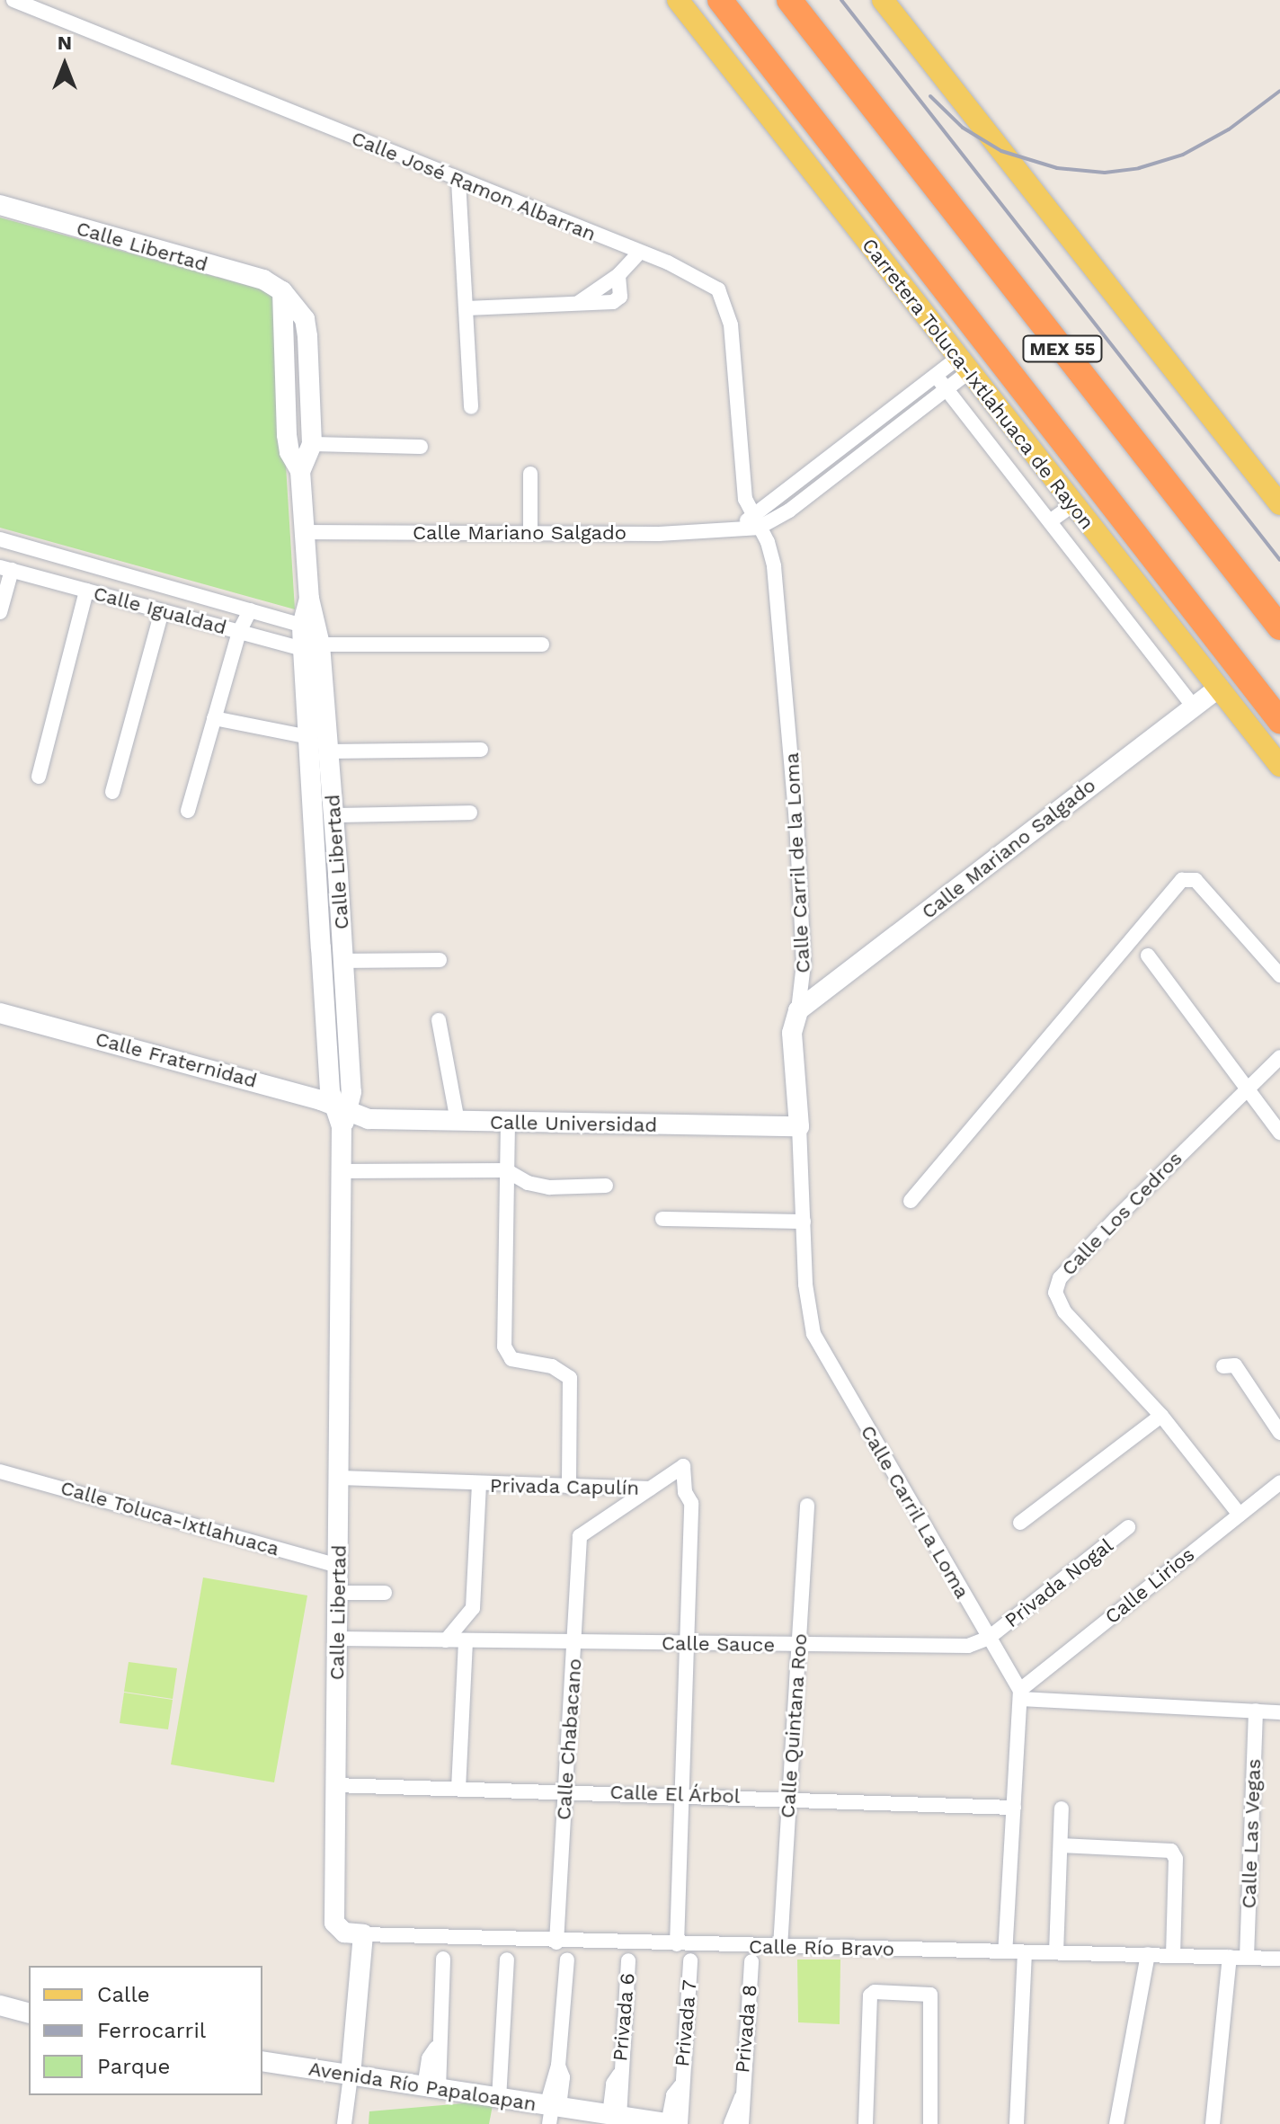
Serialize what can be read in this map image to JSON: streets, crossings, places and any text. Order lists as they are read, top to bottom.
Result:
{
  "streets": {
    "highway": ["MEX 55", "Carretera Toluca-Ixtlahuaca de Rayon"],
    "main road": [
      "Calle Libertad",
      "Calle Mariano Salgado",
      "Calle Carril de la Loma",
      "Calle Fraternidad",
      "Calle Universidad",
      "Avenida Río Papaloapan"
    ],
    "street": [
      "Calle José Ramon Albarran",
      "Calle Igualdad",
      "Calle Los Cedros",
      "Privada Capulín",
      "Calle Carril La Loma",
      "Calle Toluca-Ixtlahuaca",
      "Privada Nogal",
      "Calle Lirios",
      "Calle Sauce",
      "Calle Quintana Roo",
      "Calle Chabacano",
      "Calle El Árbol",
      "Calle Las Vegas",
      "Calle Río Bravo",
      "Privada 6",
      "Privada 7",
      "Privada 8"
    ]
  },
  "crossings": [
    ["Calle José Ramon Albarran", "Calle Mariano Salgado"],
    ["Calle José Ramon Albarran", "Calle Carril de la Loma"],
    ["Calle Libertad", "Calle Mariano Salgado"],
    ["Calle Libertad", "Calle Igualdad"],
    ["Calle Libertad", "Calle Fraternidad"],
    ["Calle Libertad", "Calle Universidad"],
    ["Calle Libertad", "Privada Capulín"],
    ["Calle Libertad", "Calle Toluca-Ixtlahuaca"],
    ["Calle Libertad", "Calle Sauce"],
    ["Calle Libertad", "Calle El Árbol"],
    ["Calle Libertad", "Calle Río Bravo"],
    ["Carretera Toluca-Ixtlahuaca de Rayon", "Calle Mariano Salgado"],
    ["Calle Mariano Salgado", "Calle Carril de la Loma"],
    ["Calle Carril de la Loma", "Calle Universidad"],
    ["Calle Carril de la Loma", "Calle Carril La Loma"],
    ["Calle Fraternidad", "Calle Universidad"],
    ["Calle Los Cedros", "Calle Lirios"],
    ["Privada Capulín", "Calle Chabacano"],
    ["Calle Carril La Loma", "Privada Nogal"],
    ["Calle Carril La Loma", "Calle Lirios"],
    ["Calle Carril La Loma", "Calle Sauce"],
    ["Privada Nogal", "Calle Sauce"],
    ["Calle Sauce", "Calle Quintana Roo"],
    ["Calle Sauce", "Calle Chabacano"],
    ["Calle Quintana Roo", "Calle El Árbol"],
    ["Calle Quintana Roo", "Calle Río Bravo"],
    ["Calle Chabacano", "Calle El Árbol"],
    ["Calle Chabacano", "Calle Río Bravo"],
    ["Calle Las Vegas", "Calle Río Bravo"],
    ["Privada 6", "Avenida Río Papaloapan"],
    ["Privada 7", "Avenida Río Papaloapan"]
  ],
  "legend": ["Calle", "Ferrocarril", "Parque"],
  "north": "top"
}
